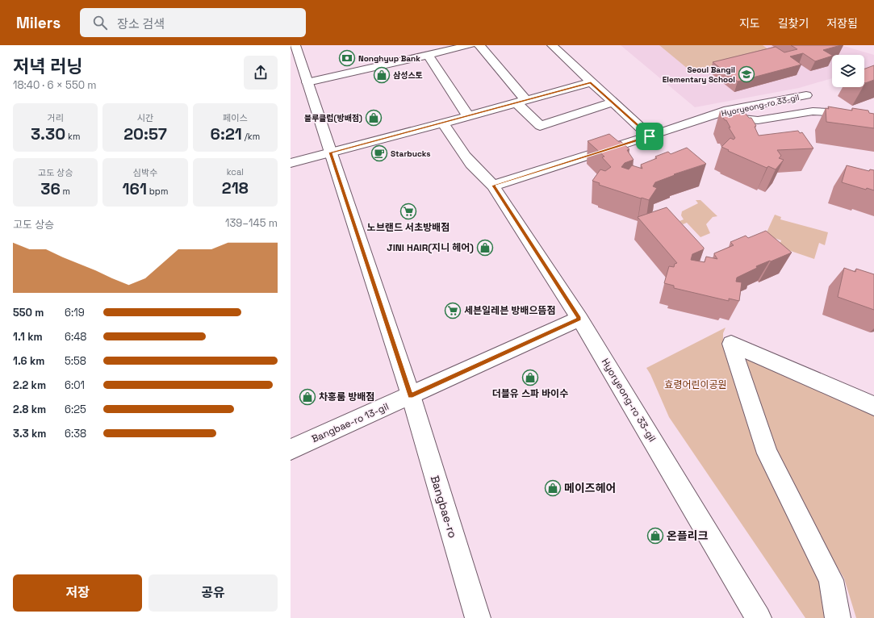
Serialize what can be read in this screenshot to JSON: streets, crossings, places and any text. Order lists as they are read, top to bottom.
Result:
{
  "streets": {
    "street": ["Hyoryeong-ro 33-gil", "Bangbae-ro 13-gil", "Bangbae-ro"]
  },
  "crossings": [
    ["Bangbae-ro 13-gil", "Bangbae-ro"]
  ],
  "parks": ["효령어린이공원"],
  "places": {
    "bank": ["Nonghyup Bank"],
    "school or university": ["Seoul Bangil Elementary School"],
    "shop": [
      "삼성스토",
      "블루클럽(방배점)",
      "JINI HAIR(지니 헤어)",
      "더블유 스파 바이수",
      "차홍룸 방배점",
      "메이즈헤어",
      "온플리크"
    ],
    "cafe": ["Starbucks"],
    "supermarket": ["노브랜드 서초방배점", "세븐일레븐 방배으뜸점"]
  },
  "page": {
    "header": "Milers",
    "search": "장소 검색",
    "nav": ["지도", "길찾기", "저장됨"],
    "heading": ["저녁 러닝", "18:40 · 6 × 550 m"],
    "stats": [
      ["거리", "3.30 km"],
      ["시간", "20:57"],
      ["페이스", "6:21 /km"],
      ["고도 상승", "36 m"],
      ["심박수", "161 bpm"],
      ["kcal", "218"]
    ],
    "chart": ["고도 상승", "139–145 m"],
    "list": [
      {
        "name": "550 m",
        "note": "6:19"
      },
      {
        "name": "1.1 km",
        "note": "6:48"
      },
      {
        "name": "1.6 km",
        "note": "5:58"
      },
      {
        "name": "2.2 km",
        "note": "6:01"
      },
      {
        "name": "2.8 km",
        "note": "6:25"
      },
      {
        "name": "3.3 km",
        "note": "6:38"
      }
    ],
    "buttons": ["저장", "공유"]
  }
}
